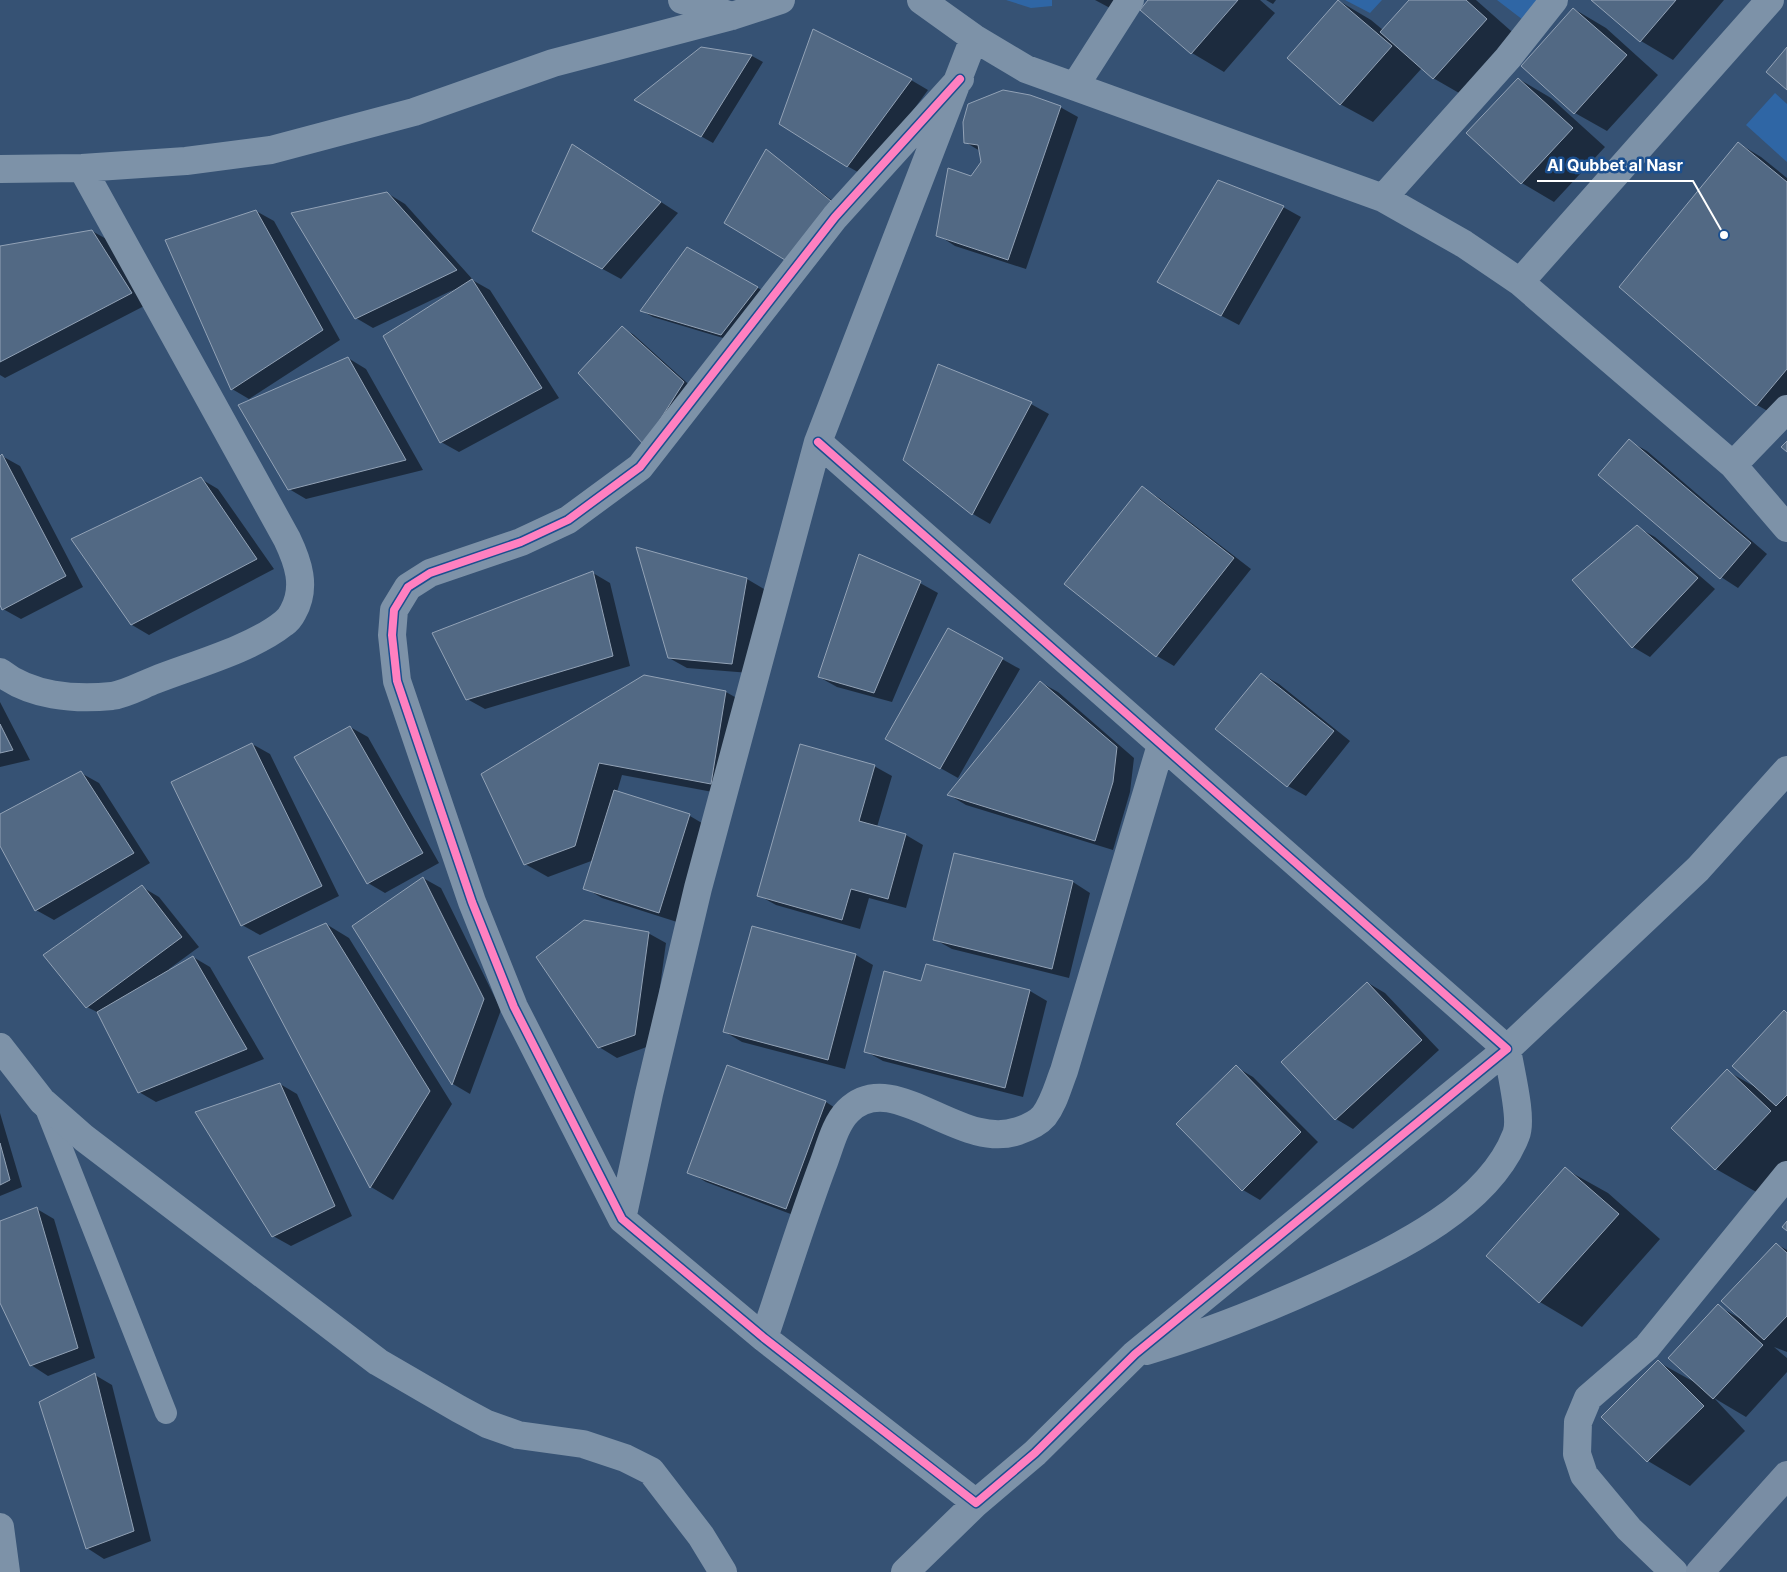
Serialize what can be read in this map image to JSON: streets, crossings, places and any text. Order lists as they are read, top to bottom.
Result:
{
  "places": ["Al Qubbet al Nasr"]
}
